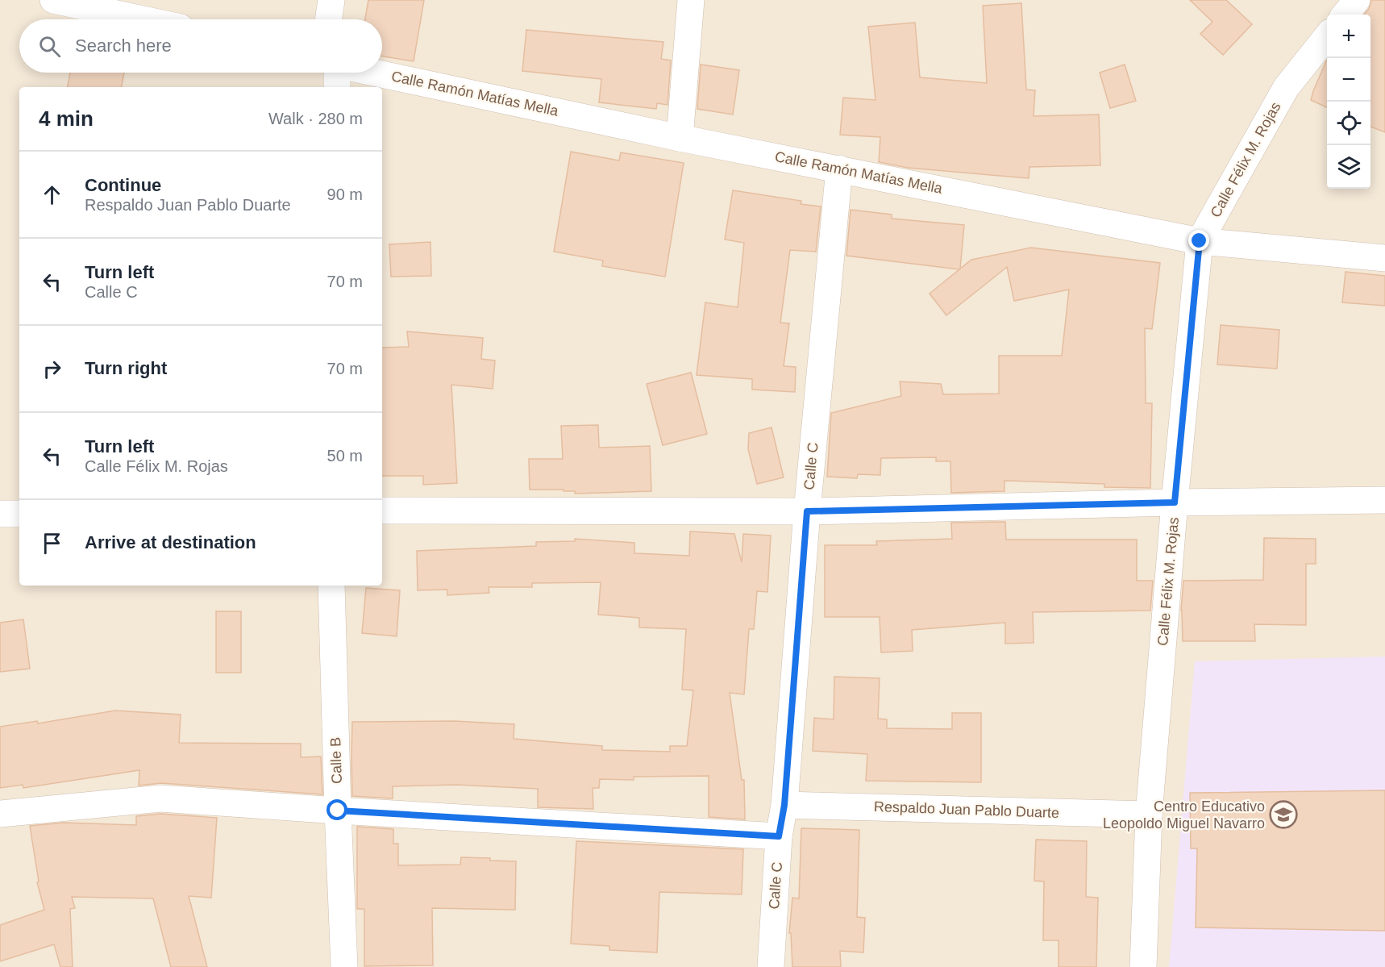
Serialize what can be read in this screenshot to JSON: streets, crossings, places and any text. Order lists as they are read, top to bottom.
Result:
{
  "streets": {
    "street": [
      "Calle Ramón Matías Mella",
      "Calle Félix M. Rojas",
      "Calle C",
      "Calle B",
      "Respaldo Juan Pablo Duarte"
    ]
  },
  "crossings": [
    ["Calle Ramón Matías Mella", "Calle Félix M. Rojas"],
    ["Calle Ramón Matías Mella", "Calle C"],
    ["Calle Félix M. Rojas", "Respaldo Juan Pablo Duarte"],
    ["Calle C", "Respaldo Juan Pablo Duarte"]
  ],
  "places": {
    "school or university": ["Centro Educativo Leopoldo Miguel Navarro"]
  },
  "page": {
    "map_buttons": ["+", "−"],
    "search": "Search here",
    "heading": ["4 min", "Walk · 280 m"],
    "list": [
      ["Continue", "Respaldo Juan Pablo Duarte", "90 m"],
      ["Turn left", "Calle C", "70 m"],
      ["Turn right", "70 m"],
      ["Turn left", "Calle Félix M. Rojas", "50 m"],
      "Arrive at destination"
    ]
  }
}
